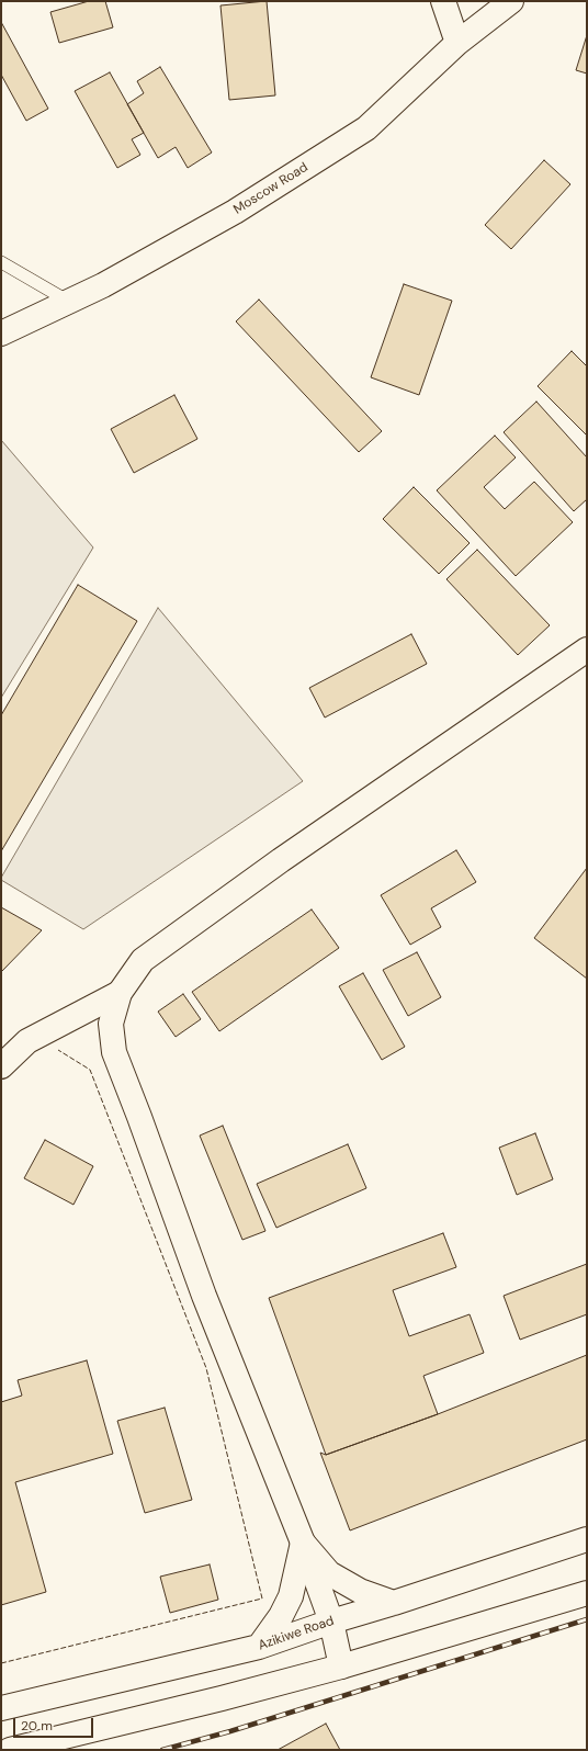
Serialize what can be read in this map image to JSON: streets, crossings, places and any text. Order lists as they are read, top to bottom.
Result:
{
  "streets": {
    "street": ["Moscow Road", "Azikiwe Road"]
  },
  "scale_bar": "20 m"
}
